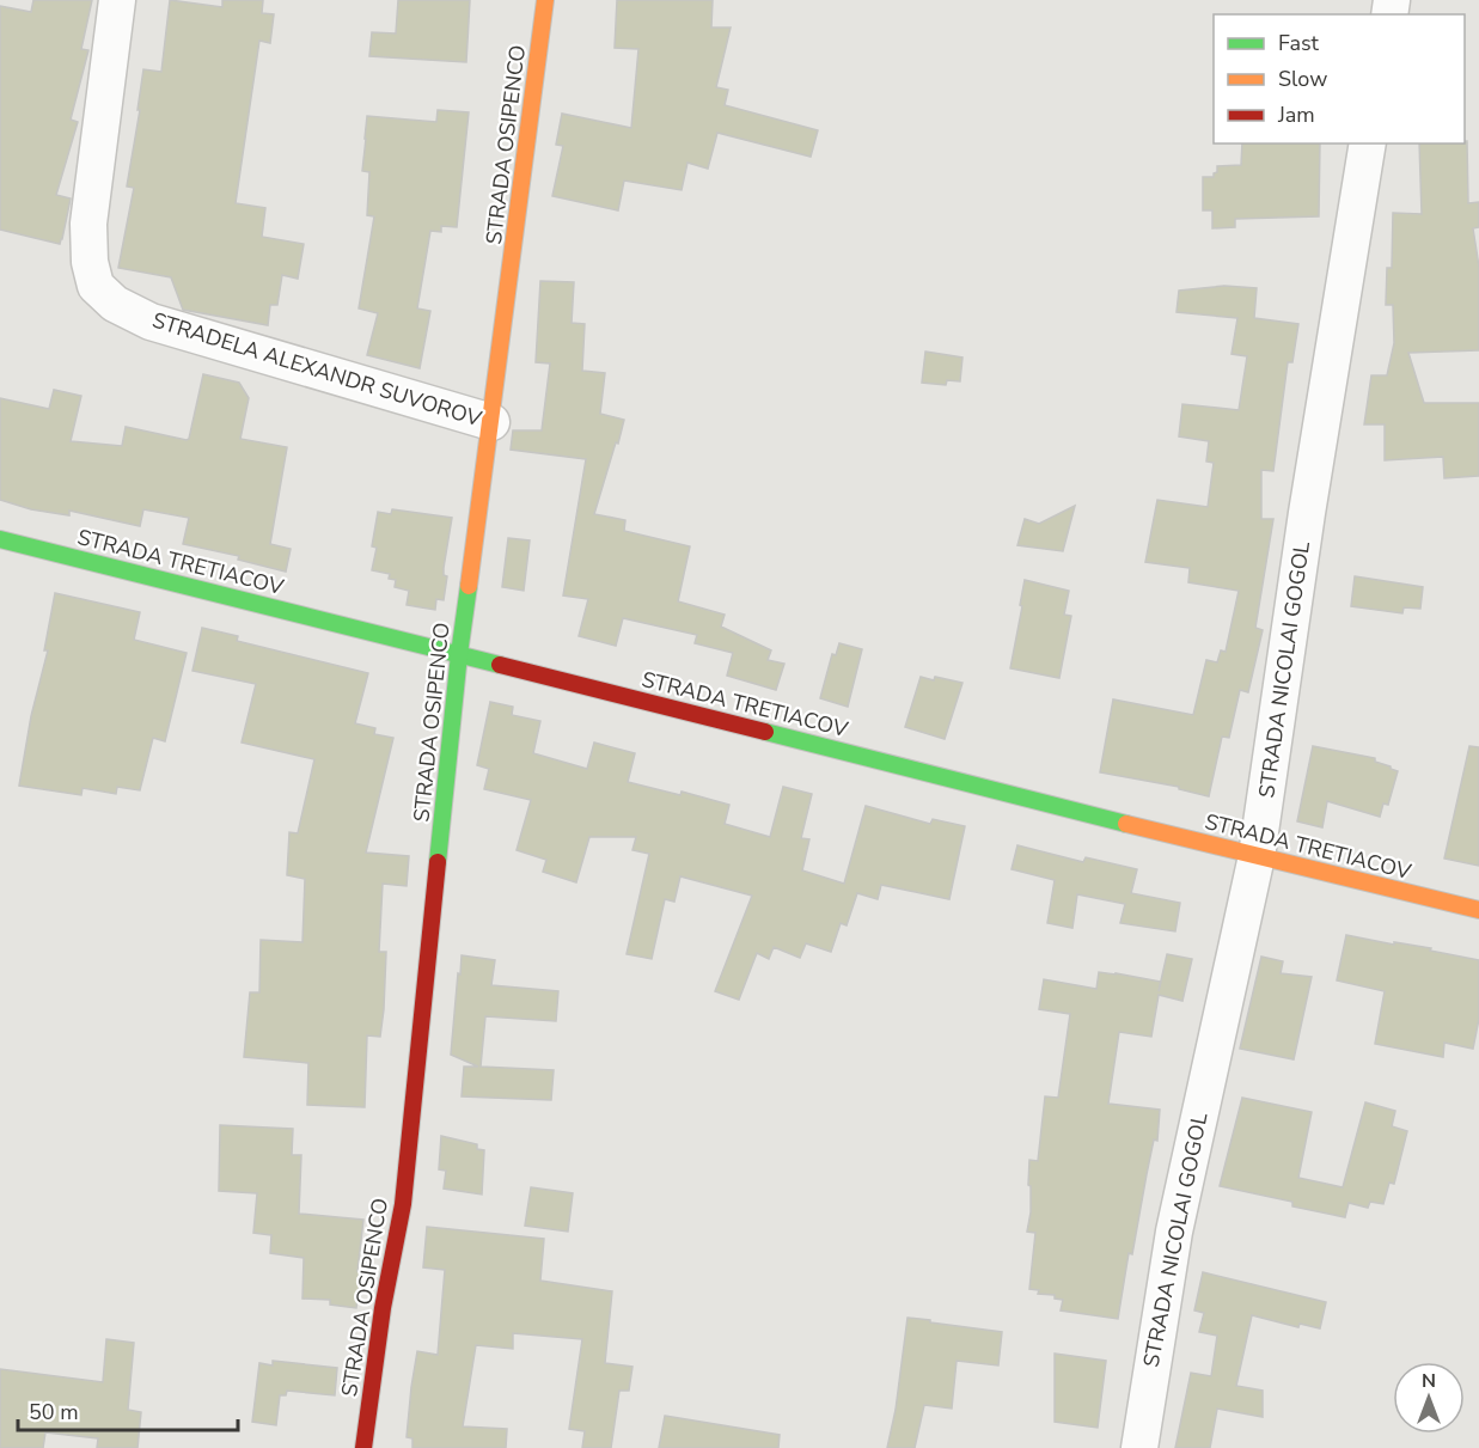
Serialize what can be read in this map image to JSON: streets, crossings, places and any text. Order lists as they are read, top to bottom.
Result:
{
  "streets": {
    "street": [
      "STRADA OSIPENCO",
      "STRADELA ALEXANDR SUVOROV",
      "STRADA TRETIACOV",
      "STRADA NICOLAI GOGOL"
    ]
  },
  "crossings": [
    ["STRADA OSIPENCO", "STRADELA ALEXANDR SUVOROV"],
    ["STRADA OSIPENCO", "STRADA TRETIACOV"],
    ["STRADA TRETIACOV", "STRADA NICOLAI GOGOL"]
  ],
  "legend": ["Fast", "Slow", "Jam"],
  "scale_bar": "50 m",
  "north": "top"
}
